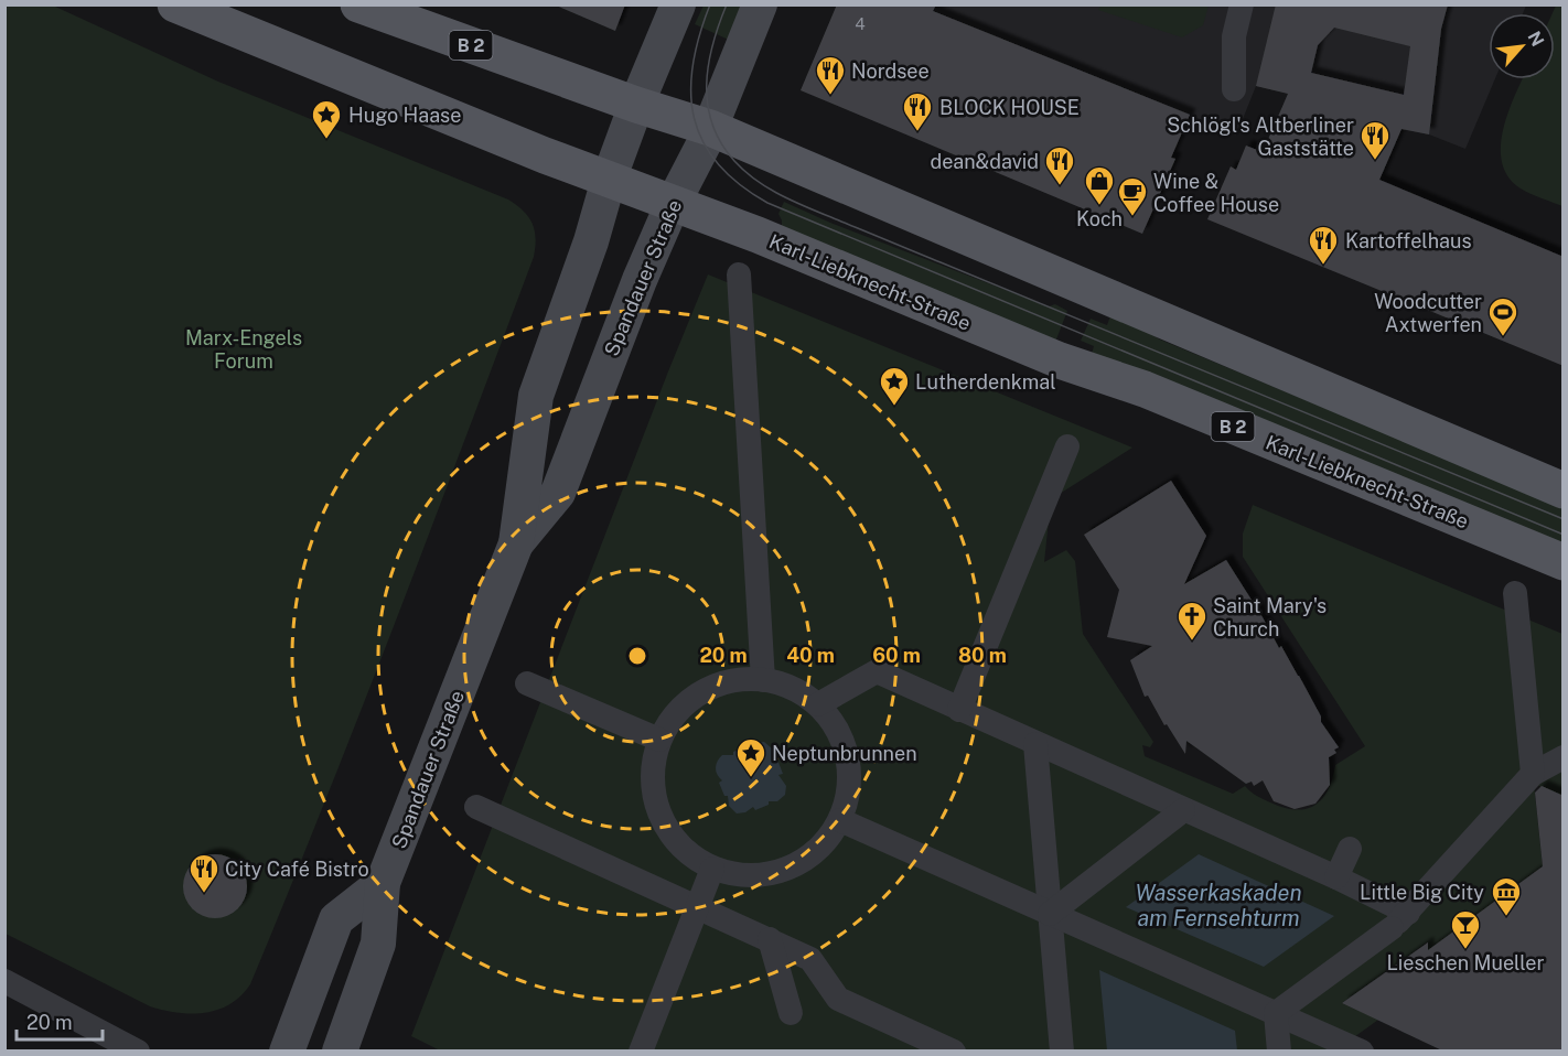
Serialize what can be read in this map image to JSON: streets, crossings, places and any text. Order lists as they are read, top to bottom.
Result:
{
  "streets": {
    "main road": ["B 2", "Spandauer Straße", "Karl-Liebknecht-Straße"]
  },
  "crossings": [
    ["B 2", "Spandauer Straße"],
    ["Spandauer Straße", "Karl-Liebknecht-Straße"]
  ],
  "water": ["Wasserkaskaden am Fernsehturm"],
  "parks": ["Marx-Engels Forum"],
  "places": {
    "restaurant": [
      "Nordsee",
      "BLOCK HOUSE",
      "Schlögl's Altberliner Gaststätte",
      "dean&david",
      "Kartoffelhaus",
      "City Café Bistro"
    ],
    "place": ["Hugo Haase", "Lutherdenkmal", "Neptunbrunnen"],
    "shop": ["Koch"],
    "cafe": ["Wine & Coffee House"],
    "sports": ["Woodcutter Axtwerfen"],
    "church": ["Saint Mary's Church"],
    "museum": ["Little Big City"],
    "bar": ["Lieschen Mueller"]
  },
  "house_numbers": ["4"],
  "scale_bar": "20 m",
  "north": "top right",
  "rings": [
    "20 m",
    "40 m",
    "60 m",
    "80 m"
  ]
}
